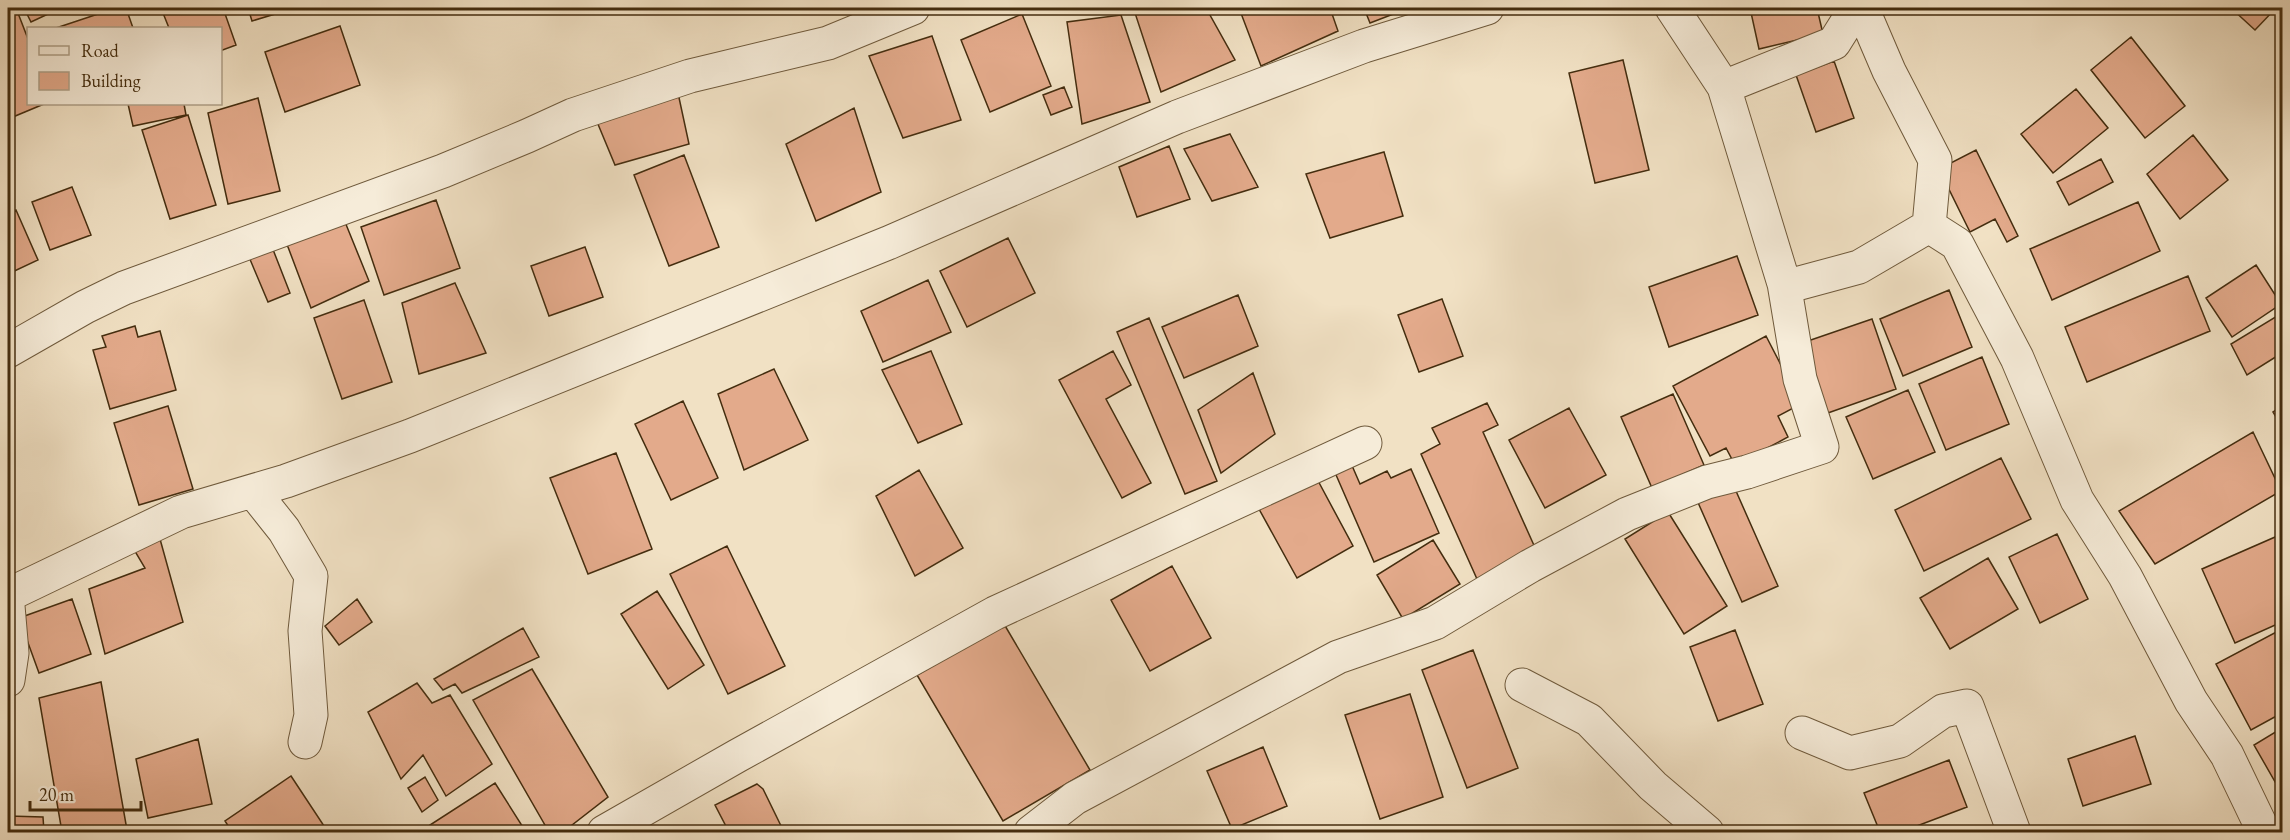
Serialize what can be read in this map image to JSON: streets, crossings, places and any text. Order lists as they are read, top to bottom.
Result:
{
  "legend": ["Road", "Building"],
  "scale_bar": "20 m"
}
